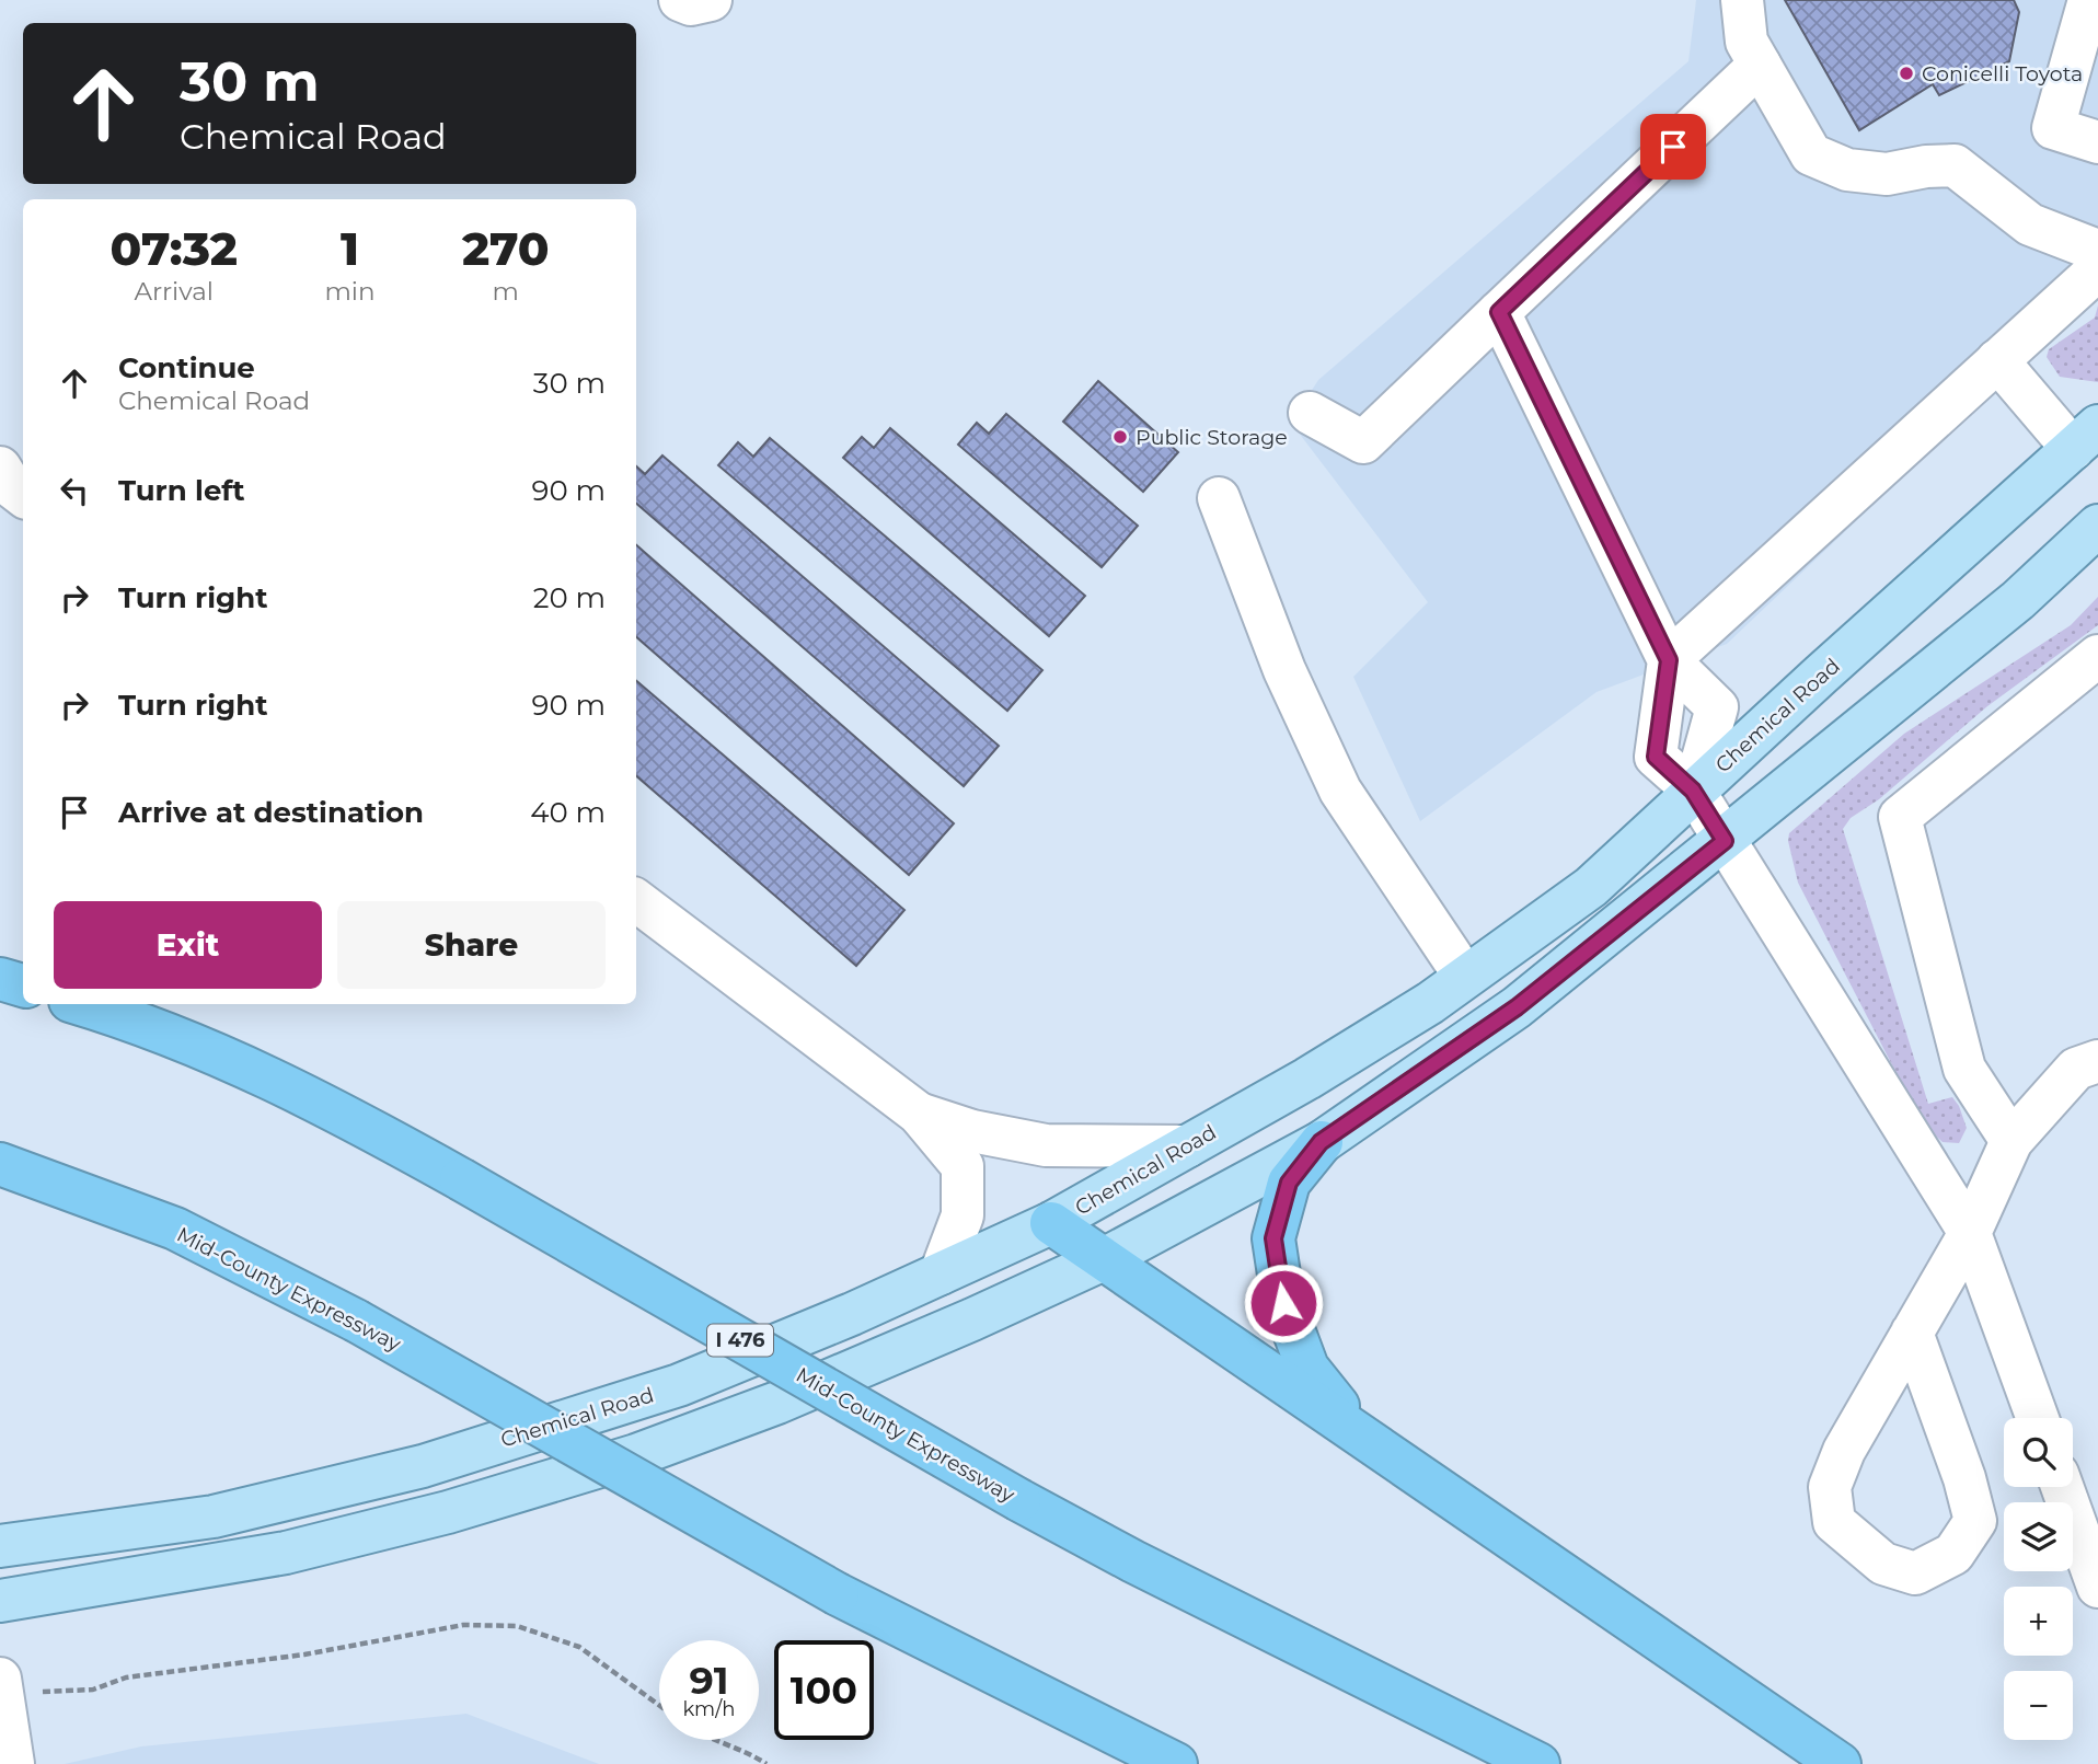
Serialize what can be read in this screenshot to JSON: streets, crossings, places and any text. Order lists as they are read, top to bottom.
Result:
{
  "streets": {
    "highway": ["Mid-County Expressway", "I 476"],
    "main road": ["Chemical Road"]
  },
  "places": ["Conicelli Toyota", "Public Storage"],
  "page": {
    "turn": ["30 m", "Chemical Road"],
    "eta": [
      "07:32",
      "Arrival",
      "1",
      "min",
      "270",
      "m"
    ],
    "list": [
      {
        "name": "Continue",
        "note": "Chemical Road",
        "value": "30 m"
      },
      {
        "name": "Turn left",
        "value": "90 m"
      },
      {
        "name": "Turn right",
        "value": "20 m"
      },
      {
        "name": "Turn right",
        "value": "90 m"
      },
      {
        "name": "Arrive at destination",
        "value": "40 m"
      }
    ],
    "buttons": ["Exit", "Share"],
    "map_buttons": ["+", "−"],
    "speed": "91 km/h",
    "limit": "100"
  }
}
